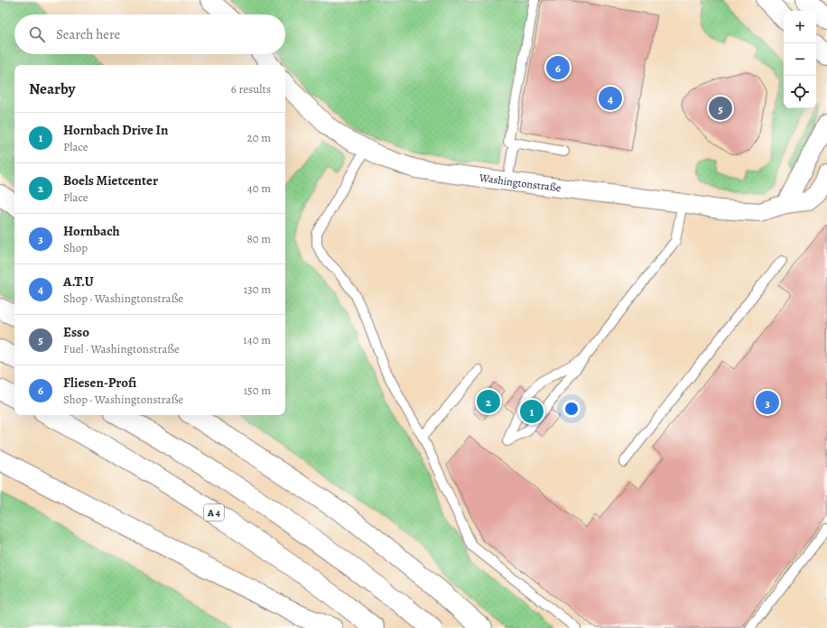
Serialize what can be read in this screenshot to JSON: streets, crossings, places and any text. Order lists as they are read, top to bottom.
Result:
{
  "streets": {
    "main road": ["A 4"],
    "street": ["Washingtonstraße"]
  },
  "page": {
    "map_buttons": ["+", "−"],
    "search": "Search here",
    "pins": [
      "6",
      "4",
      "5",
      "2",
      "3",
      "1"
    ],
    "heading": ["Nearby", "6 results"],
    "list": [
      {
        "mark": "1",
        "name": "Hornbach Drive In",
        "note": "Place",
        "value": "20 m"
      },
      {
        "mark": "2",
        "name": "Boels Mietcenter",
        "note": "Place",
        "value": "40 m"
      },
      {
        "mark": "3",
        "name": "Hornbach",
        "note": "Shop",
        "value": "80 m"
      },
      {
        "mark": "4",
        "name": "A.T.U",
        "note": "Shop · Washingtonstraße",
        "value": "130 m"
      },
      {
        "mark": "5",
        "name": "Esso",
        "note": "Fuel · Washingtonstraße",
        "value": "140 m"
      },
      {
        "mark": "6",
        "name": "Fliesen-Profi",
        "note": "Shop · Washingtonstraße",
        "value": "150 m"
      }
    ]
  }
}
